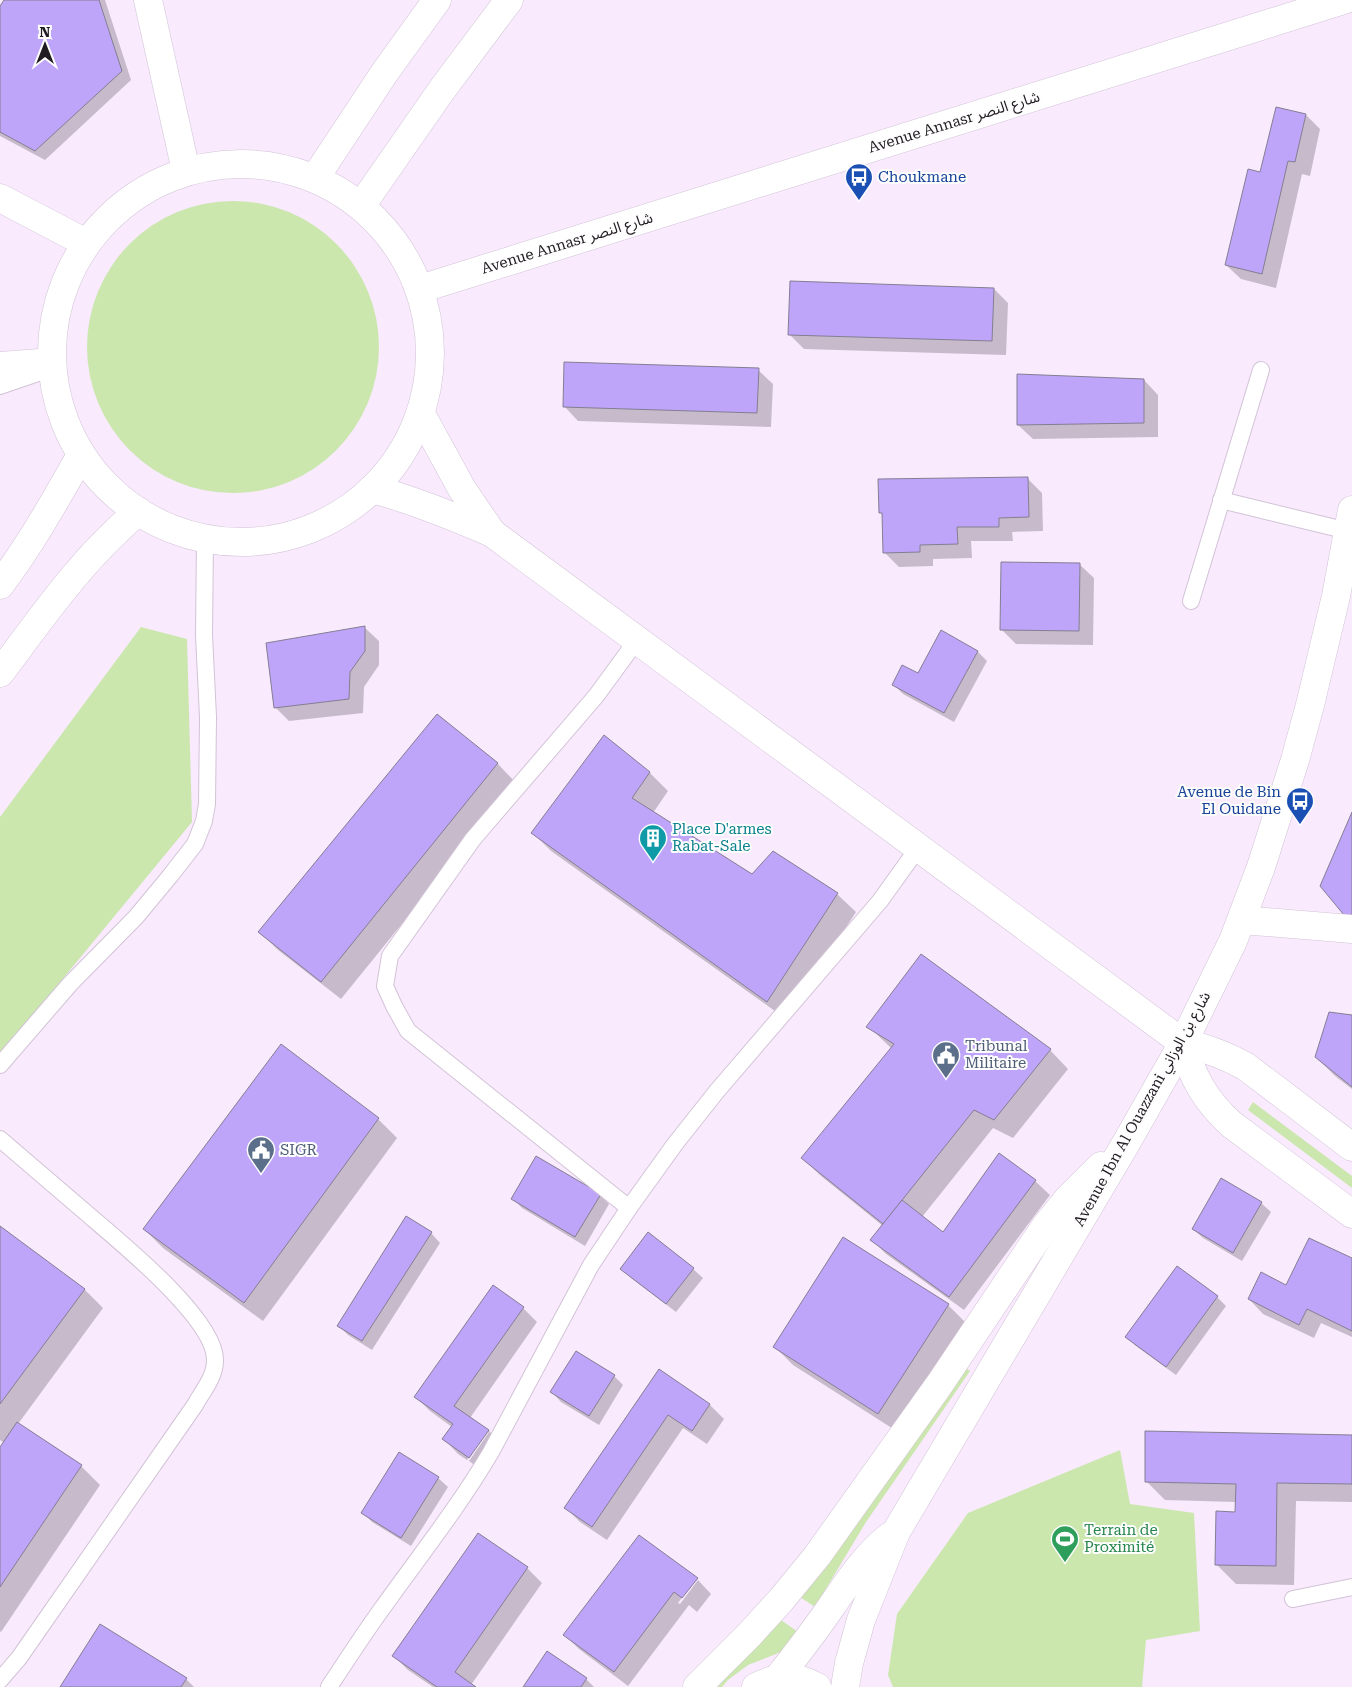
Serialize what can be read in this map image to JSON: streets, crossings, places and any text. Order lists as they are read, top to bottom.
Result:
{
  "streets": {
    "main road": ["Avenue Annasr شارع النصر", "Avenue Ibn Al Ouazzani شارع بن الوزاني"]
  },
  "places": {
    "bus stop": ["Choukmane", "Avenue de Bin El Ouidane"],
    "building": ["Place D'armes Rabat-Sale"],
    "public building": ["Tribunal Militaire", "SIGR"],
    "sports": ["Terrain de Proximité"]
  },
  "north": "top"
}
